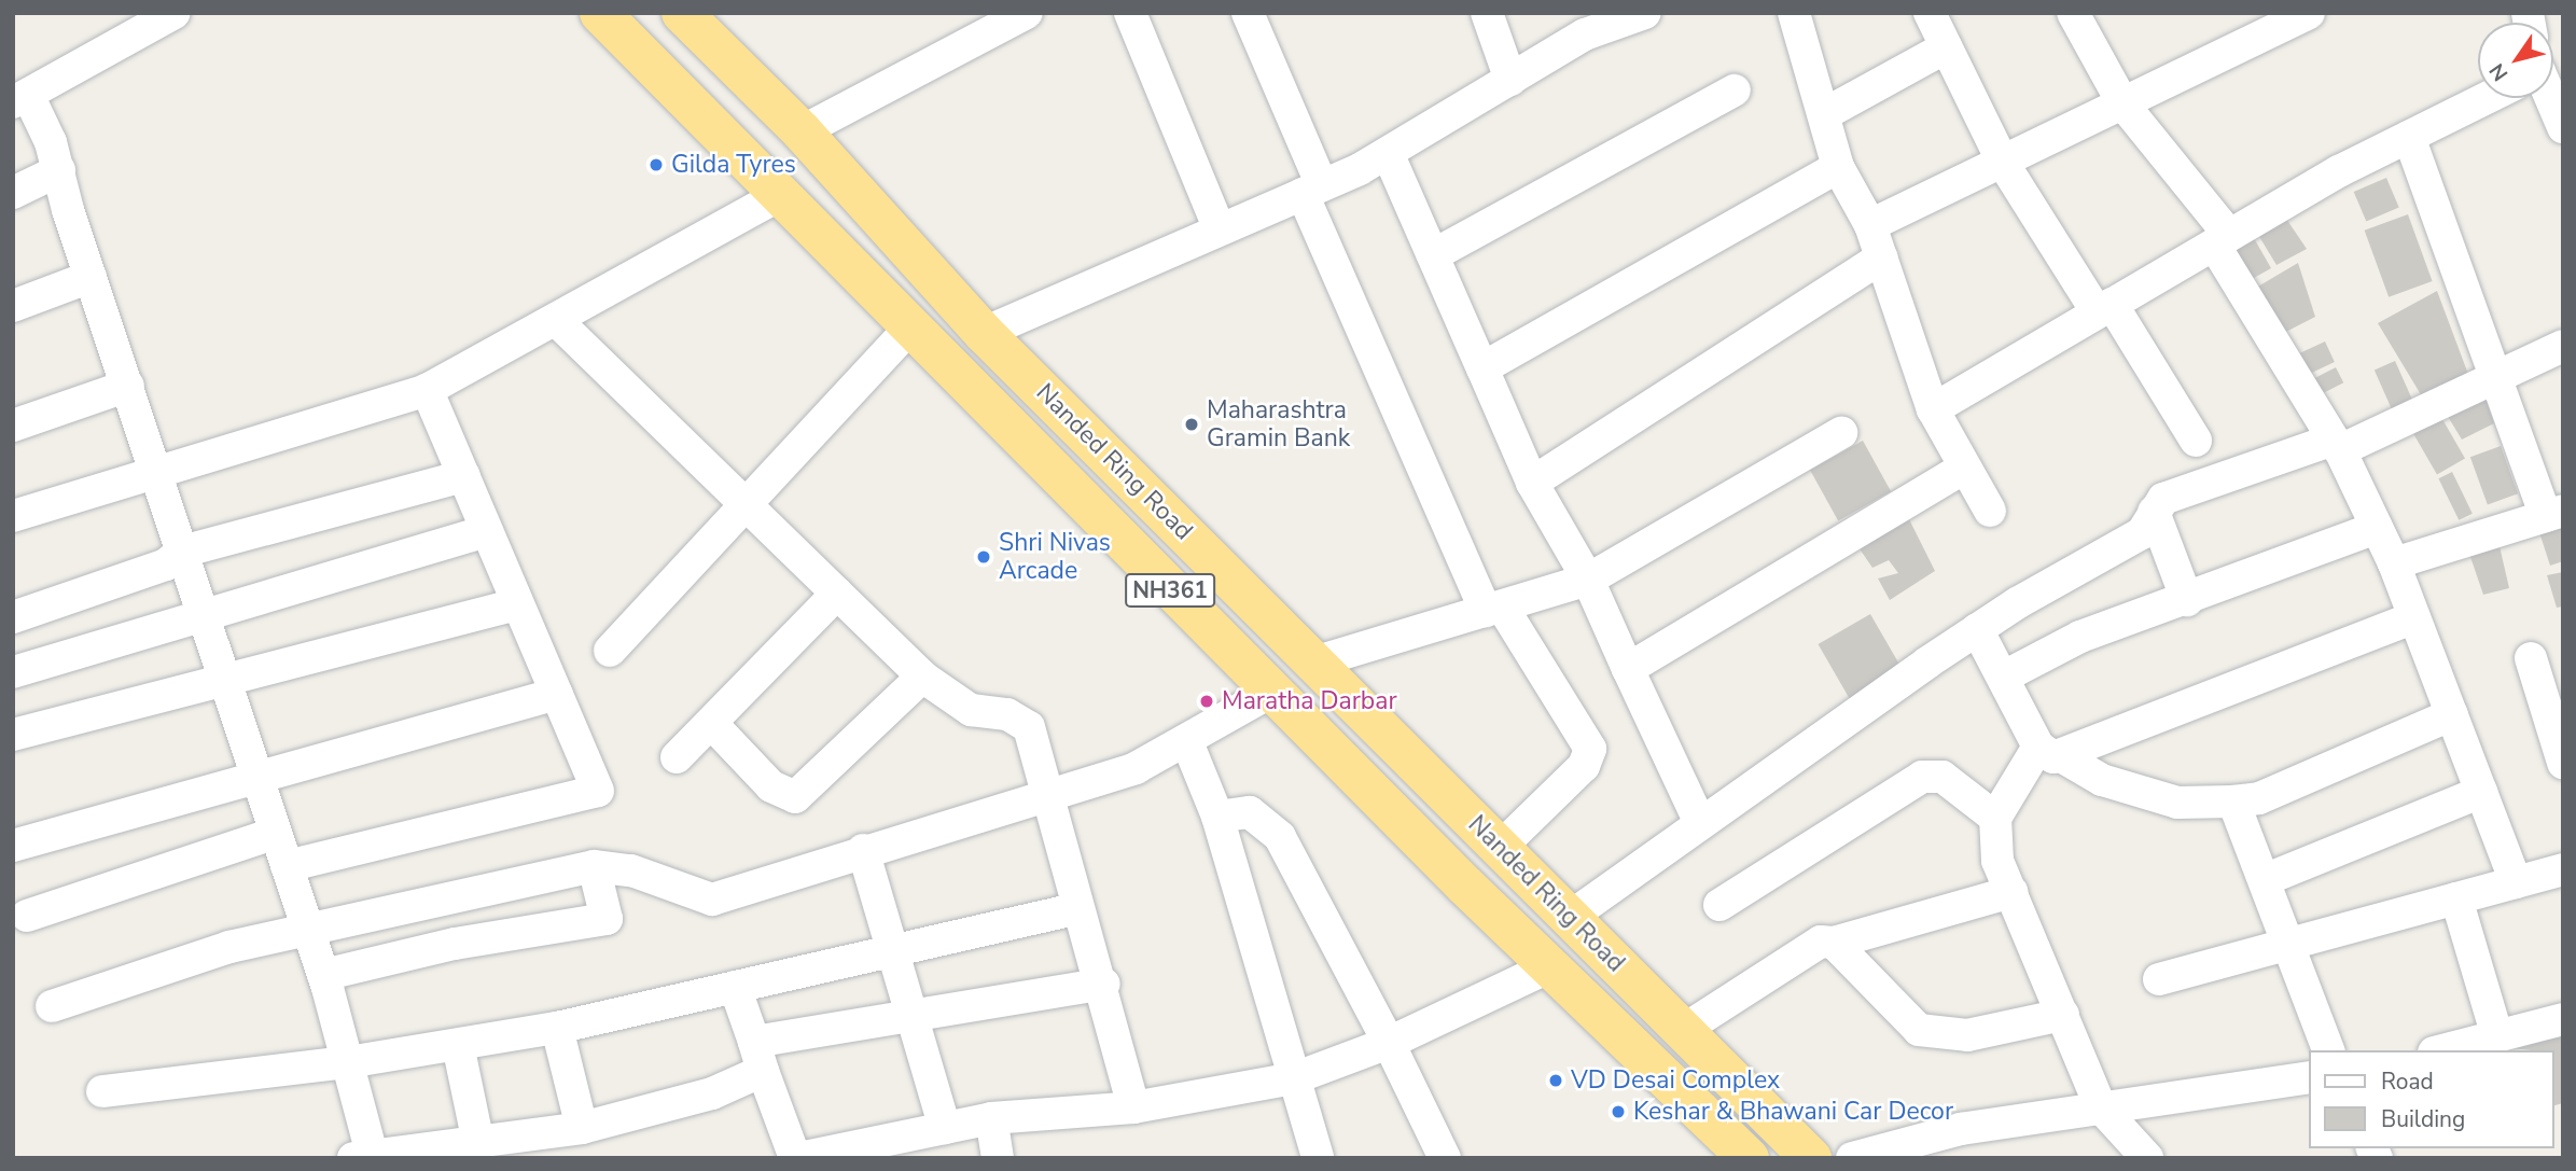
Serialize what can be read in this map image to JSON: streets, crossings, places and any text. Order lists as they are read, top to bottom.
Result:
{
  "streets": {
    "highway": ["Nanded Ring Road", "NH361"]
  },
  "places": [
    "Gilda Tyres",
    "Maharashtra Gramin Bank",
    "Shri Nivas Arcade",
    "Maratha Darbar",
    "VD Desai Complex",
    "Keshar & Bhawani Car Decor"
  ],
  "legend": ["Road", "Building"],
  "north": "bottom left"
}
